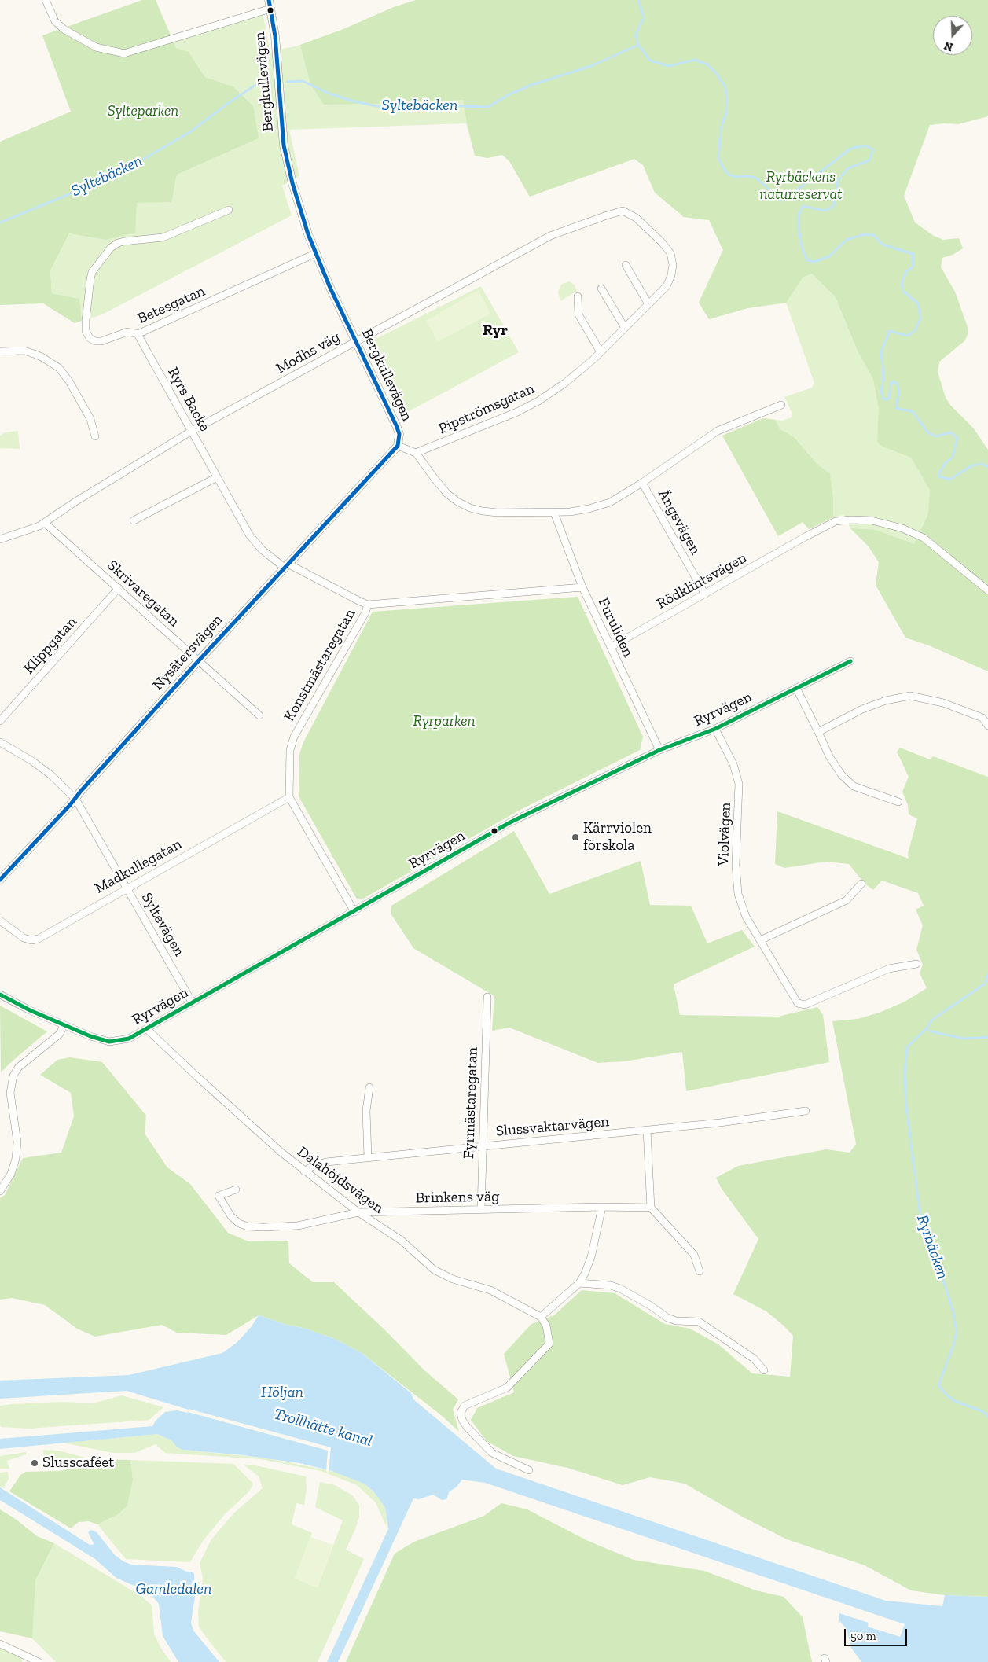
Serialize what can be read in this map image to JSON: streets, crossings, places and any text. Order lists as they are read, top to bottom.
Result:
{
  "streets": {
    "street": [
      "Bergkullevägen",
      "Betesgatan",
      "Modhs väg",
      "Ryrs Backe",
      "Pipströmsgatan",
      "Ängsvägen",
      "Rödklintsvägen",
      "Skrivaregatan",
      "Furuliden",
      "Klippgatan",
      "Nysätersvägen",
      "Konstmästaregatan",
      "Ryrvägen",
      "Violvägen",
      "Madkullegatan",
      "Syltevägen",
      "Fyrmästaregatan",
      "Slussvaktarvägen",
      "Dalahöjdsvägen",
      "Brinkens väg"
    ]
  },
  "crossings": [
    ["Bergkullevägen", "Betesgatan"],
    ["Bergkullevägen", "Modhs väg"],
    ["Bergkullevägen", "Pipströmsgatan"],
    ["Bergkullevägen", "Nysätersvägen"],
    ["Betesgatan", "Ryrs Backe"],
    ["Modhs väg", "Ryrs Backe"],
    ["Modhs väg", "Pipströmsgatan"],
    ["Modhs väg", "Skrivaregatan"],
    ["Ryrs Backe", "Nysätersvägen"],
    ["Ryrs Backe", "Konstmästaregatan"],
    ["Ängsvägen", "Rödklintsvägen"],
    ["Rödklintsvägen", "Furuliden"],
    ["Skrivaregatan", "Klippgatan"],
    ["Skrivaregatan", "Nysätersvägen"],
    ["Furuliden", "Konstmästaregatan"],
    ["Furuliden", "Ryrvägen"],
    ["Nysätersvägen", "Syltevägen"],
    ["Konstmästaregatan", "Madkullegatan"],
    ["Ryrvägen", "Violvägen"],
    ["Ryrvägen", "Syltevägen"],
    ["Ryrvägen", "Dalahöjdsvägen"],
    ["Madkullegatan", "Syltevägen"],
    ["Fyrmästaregatan", "Slussvaktarvägen"],
    ["Fyrmästaregatan", "Brinkens väg"],
    ["Slussvaktarvägen", "Dalahöjdsvägen"],
    ["Dalahöjdsvägen", "Brinkens väg"]
  ],
  "districts": ["Ryr"],
  "water": [
    "Syltebäcken",
    "Ryrbäcken",
    "Höljan",
    "Trollhätte kanal",
    "Gamledalen"
  ],
  "parks": ["Sylteparken", "Ryrbäckens naturreservat", "Ryrparken"],
  "places": ["Kärrviolen förskola", "Slusscaféet"],
  "scale_bar": "50 m",
  "north": "bottom"
}
